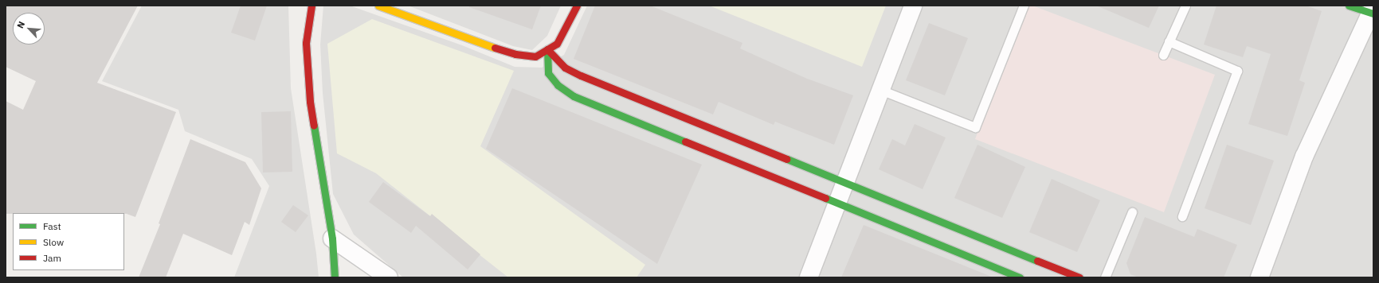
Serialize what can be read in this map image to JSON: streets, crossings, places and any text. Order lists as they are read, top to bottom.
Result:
{
  "legend": ["Fast", "Slow", "Jam"],
  "north": "top left"
}
